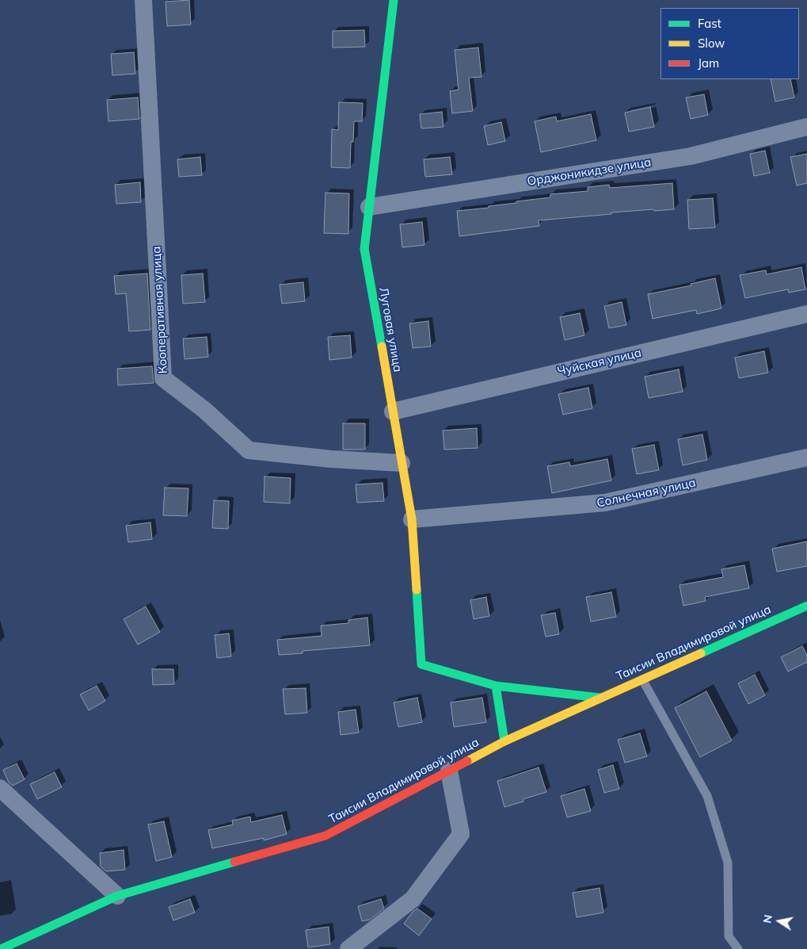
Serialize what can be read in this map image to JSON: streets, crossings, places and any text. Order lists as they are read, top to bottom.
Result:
{
  "streets": {
    "street": [
      "Орджоникидзе улица",
      "Кооперативная улица",
      "Луговая улица",
      "Чуйская улица",
      "Солнечная улица",
      "Таисии Владимировой улица"
    ]
  },
  "crossings": [
    ["Орджоникидзе улица", "Луговая улица"],
    ["Кооперативная улица", "Луговая улица"],
    ["Луговая улица", "Чуйская улица"],
    ["Луговая улица", "Солнечная улица"]
  ],
  "legend": ["Fast", "Slow", "Jam"],
  "north": "left"
}
